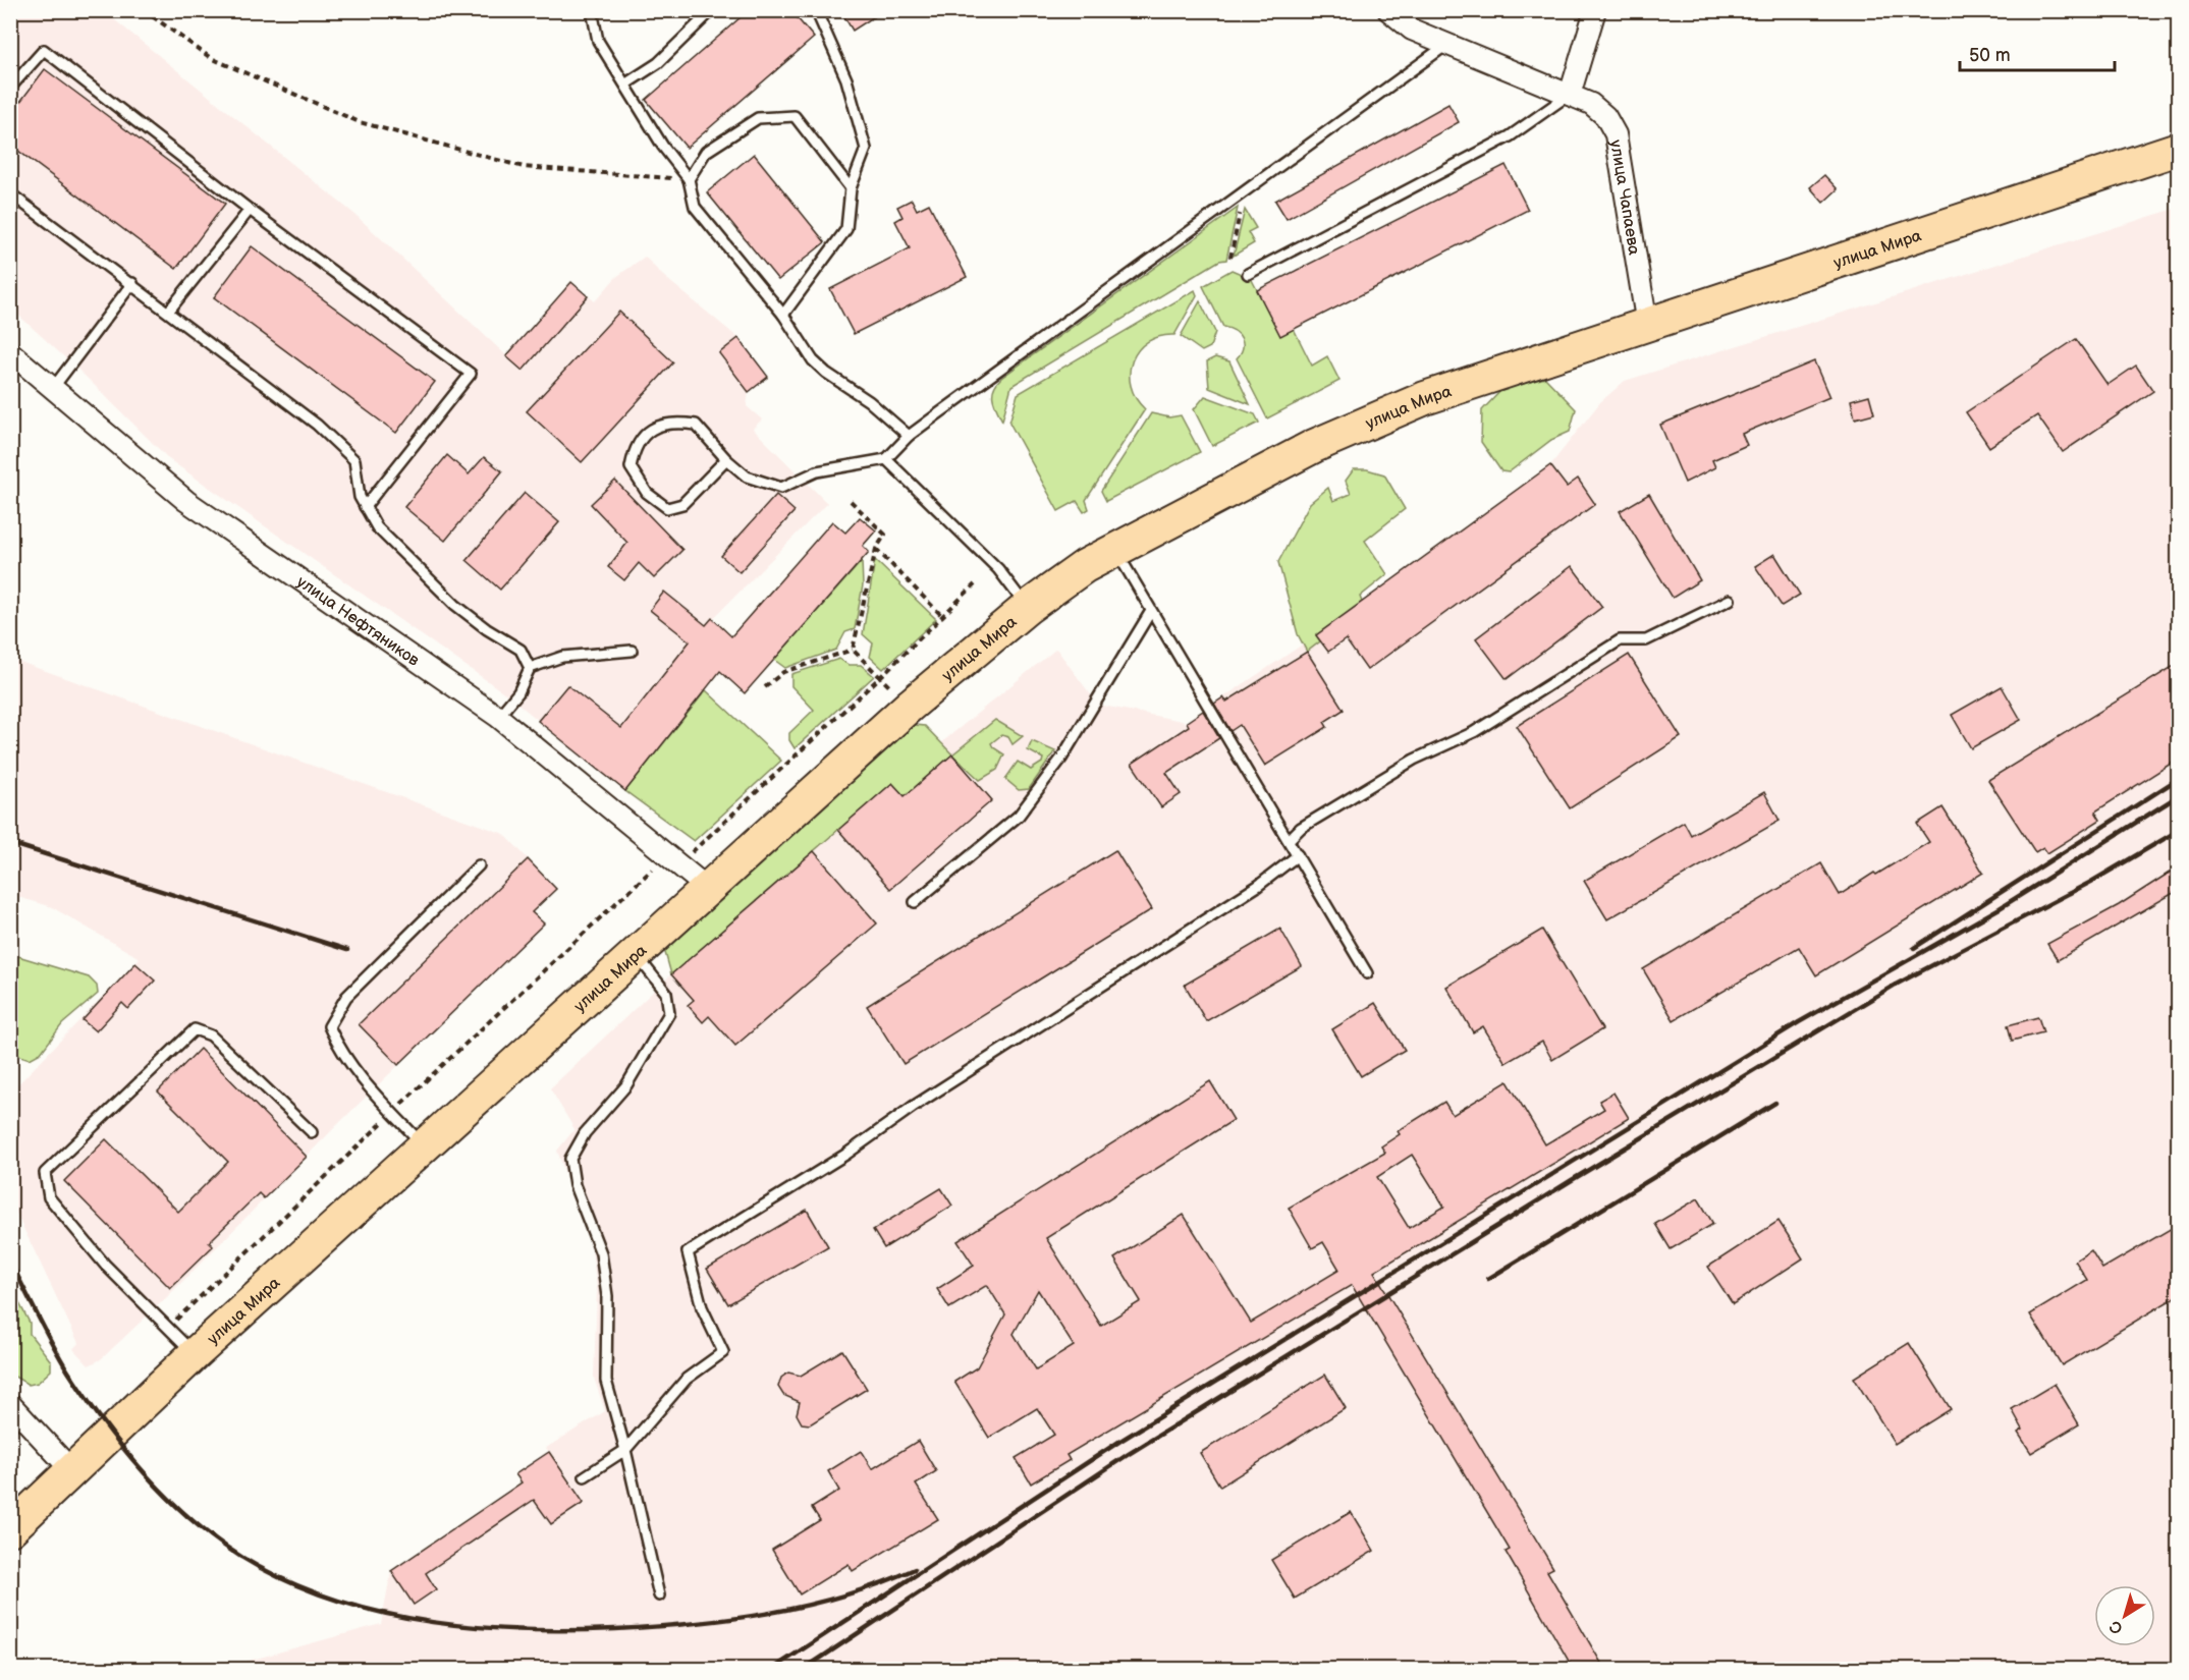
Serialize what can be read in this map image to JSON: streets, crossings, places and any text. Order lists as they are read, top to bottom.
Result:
{
  "streets": {
    "highway": ["улица Мира"],
    "street": ["улица Чапаева", "улица Нефтяников"]
  },
  "crossings": [
    ["улица Чапаева", "улица Мира"],
    ["улица Мира", "улица Нефтяников"]
  ],
  "scale_bar": "50 m",
  "north": "bottom left"
}
